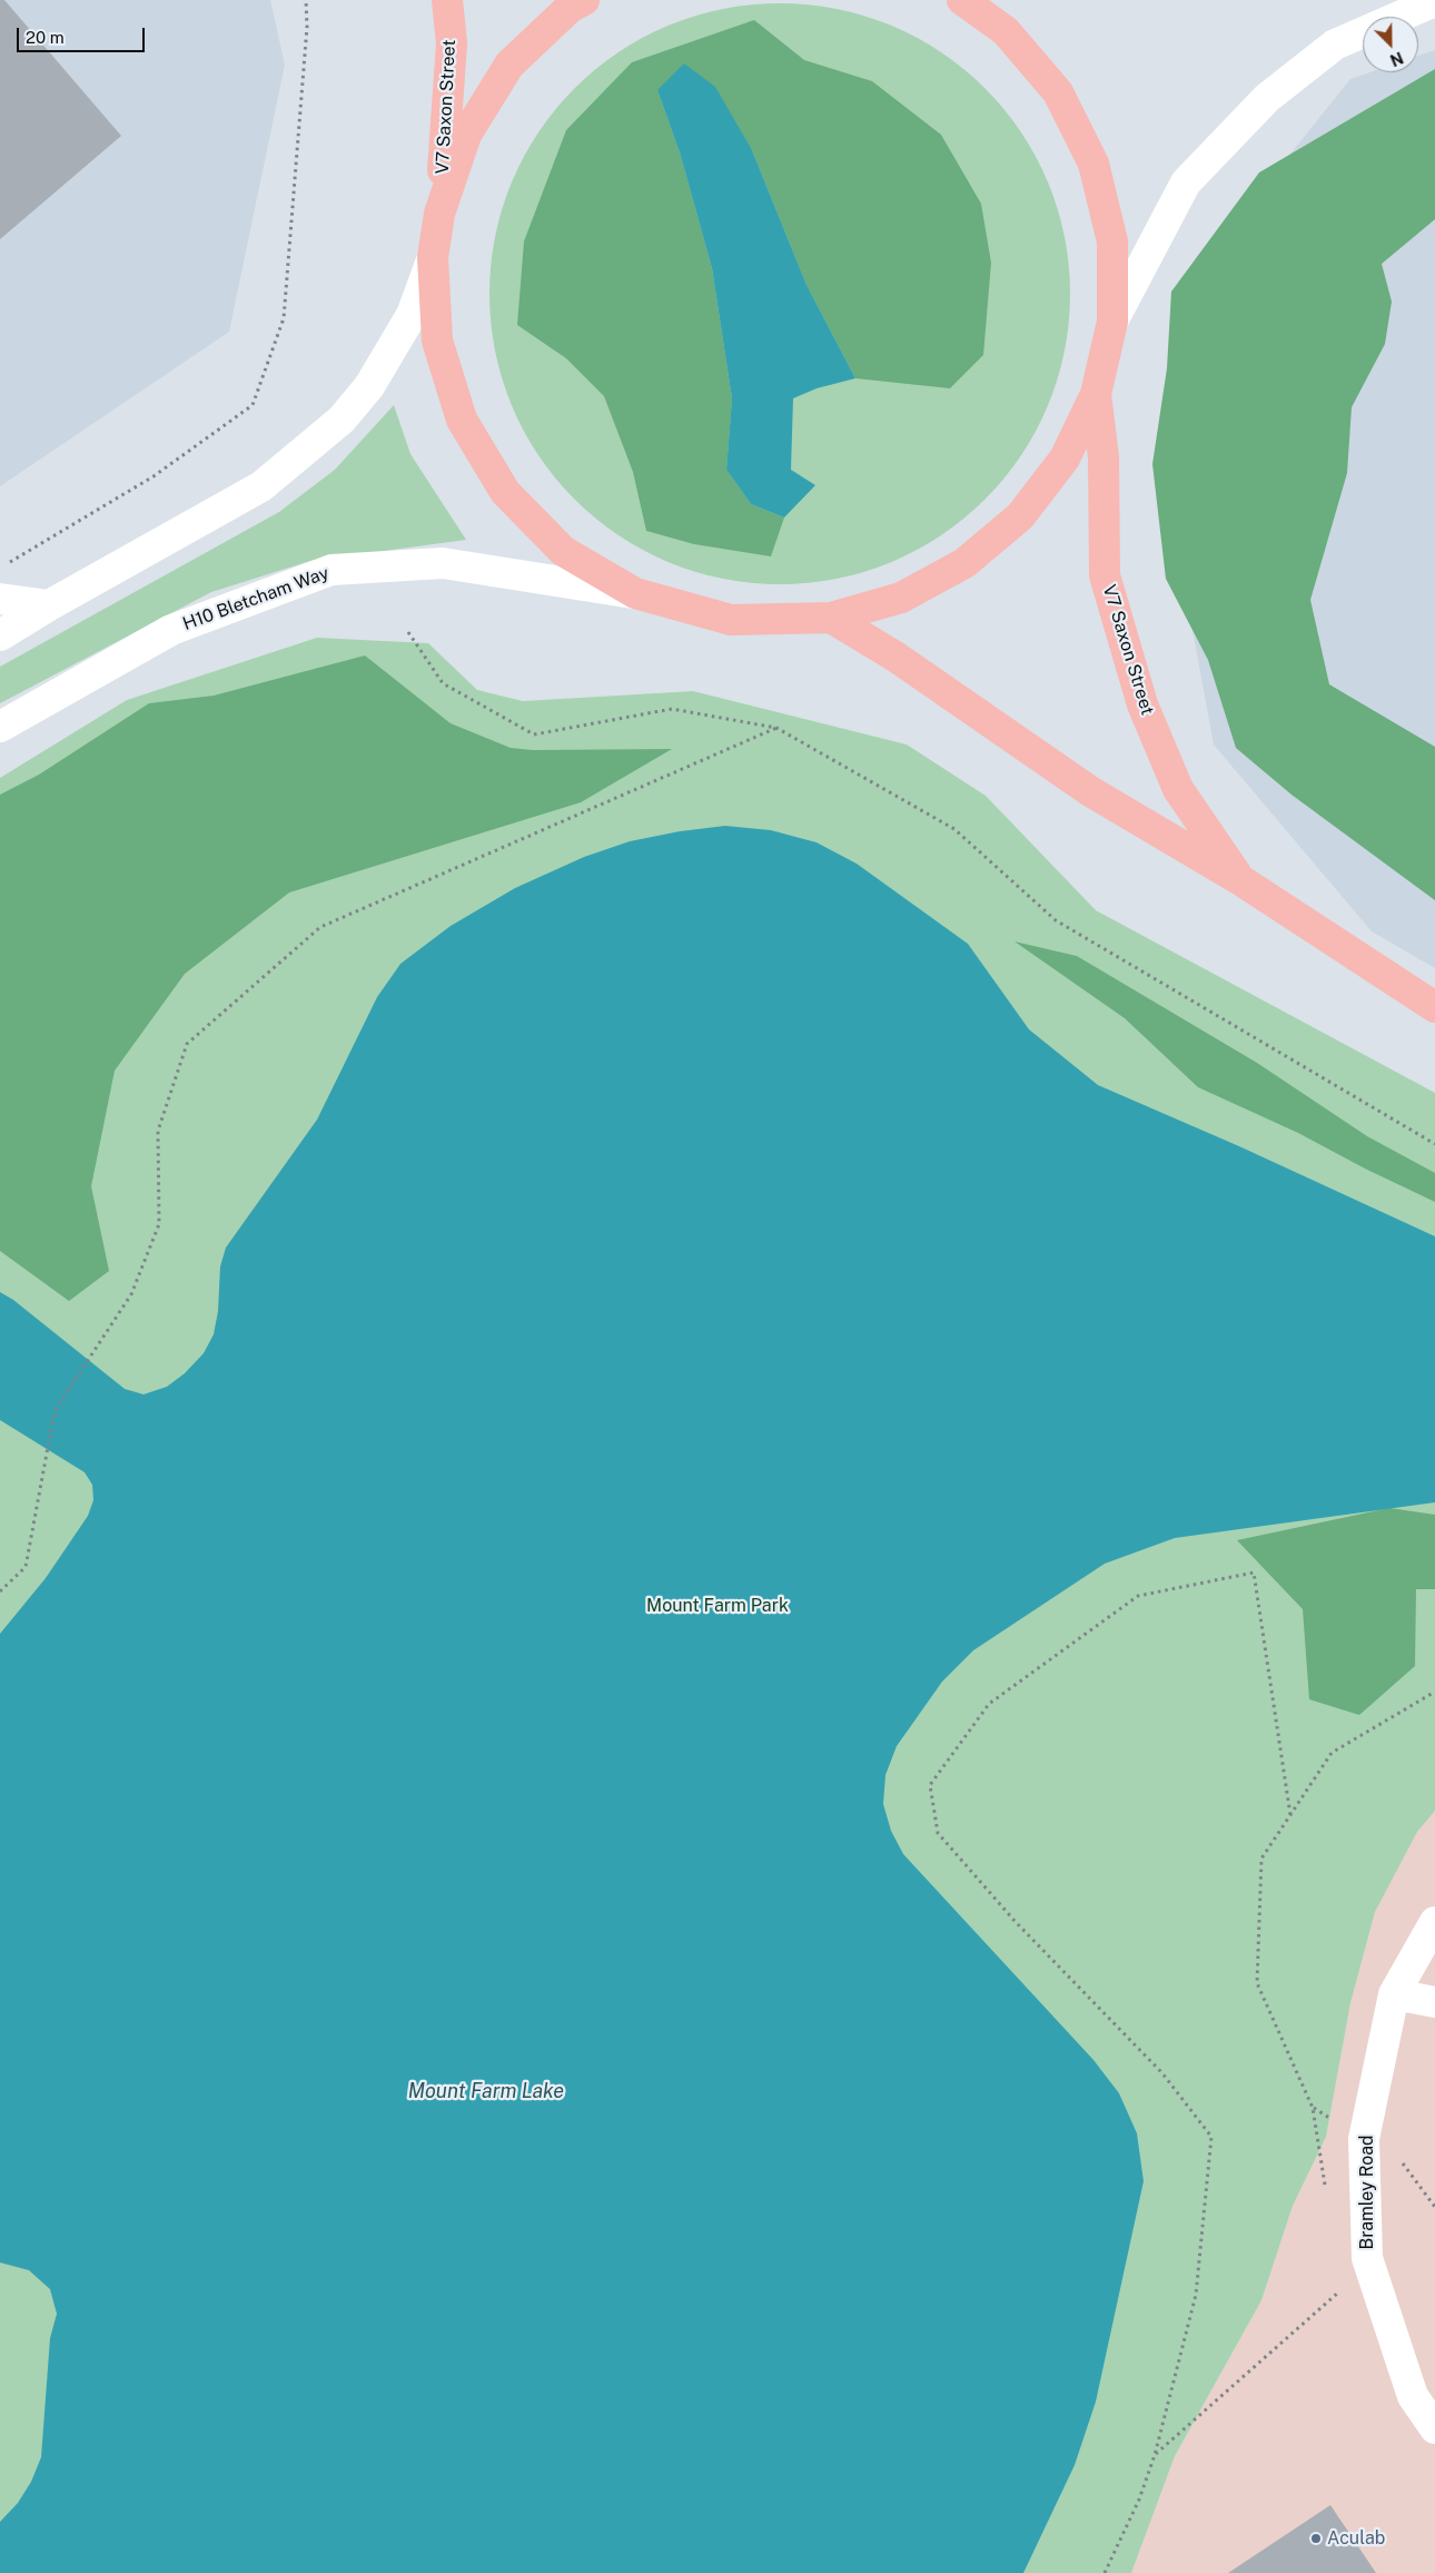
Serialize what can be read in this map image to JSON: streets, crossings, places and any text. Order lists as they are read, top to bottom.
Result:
{
  "streets": {
    "main road": ["V7 Saxon Street"],
    "street": ["H10 Bletcham Way", "Bramley Road"]
  },
  "water": ["Mount Farm Lake"],
  "parks": ["Mount Farm Park"],
  "places": ["Aculab"],
  "scale_bar": "20 m",
  "north": "bottom right"
}
